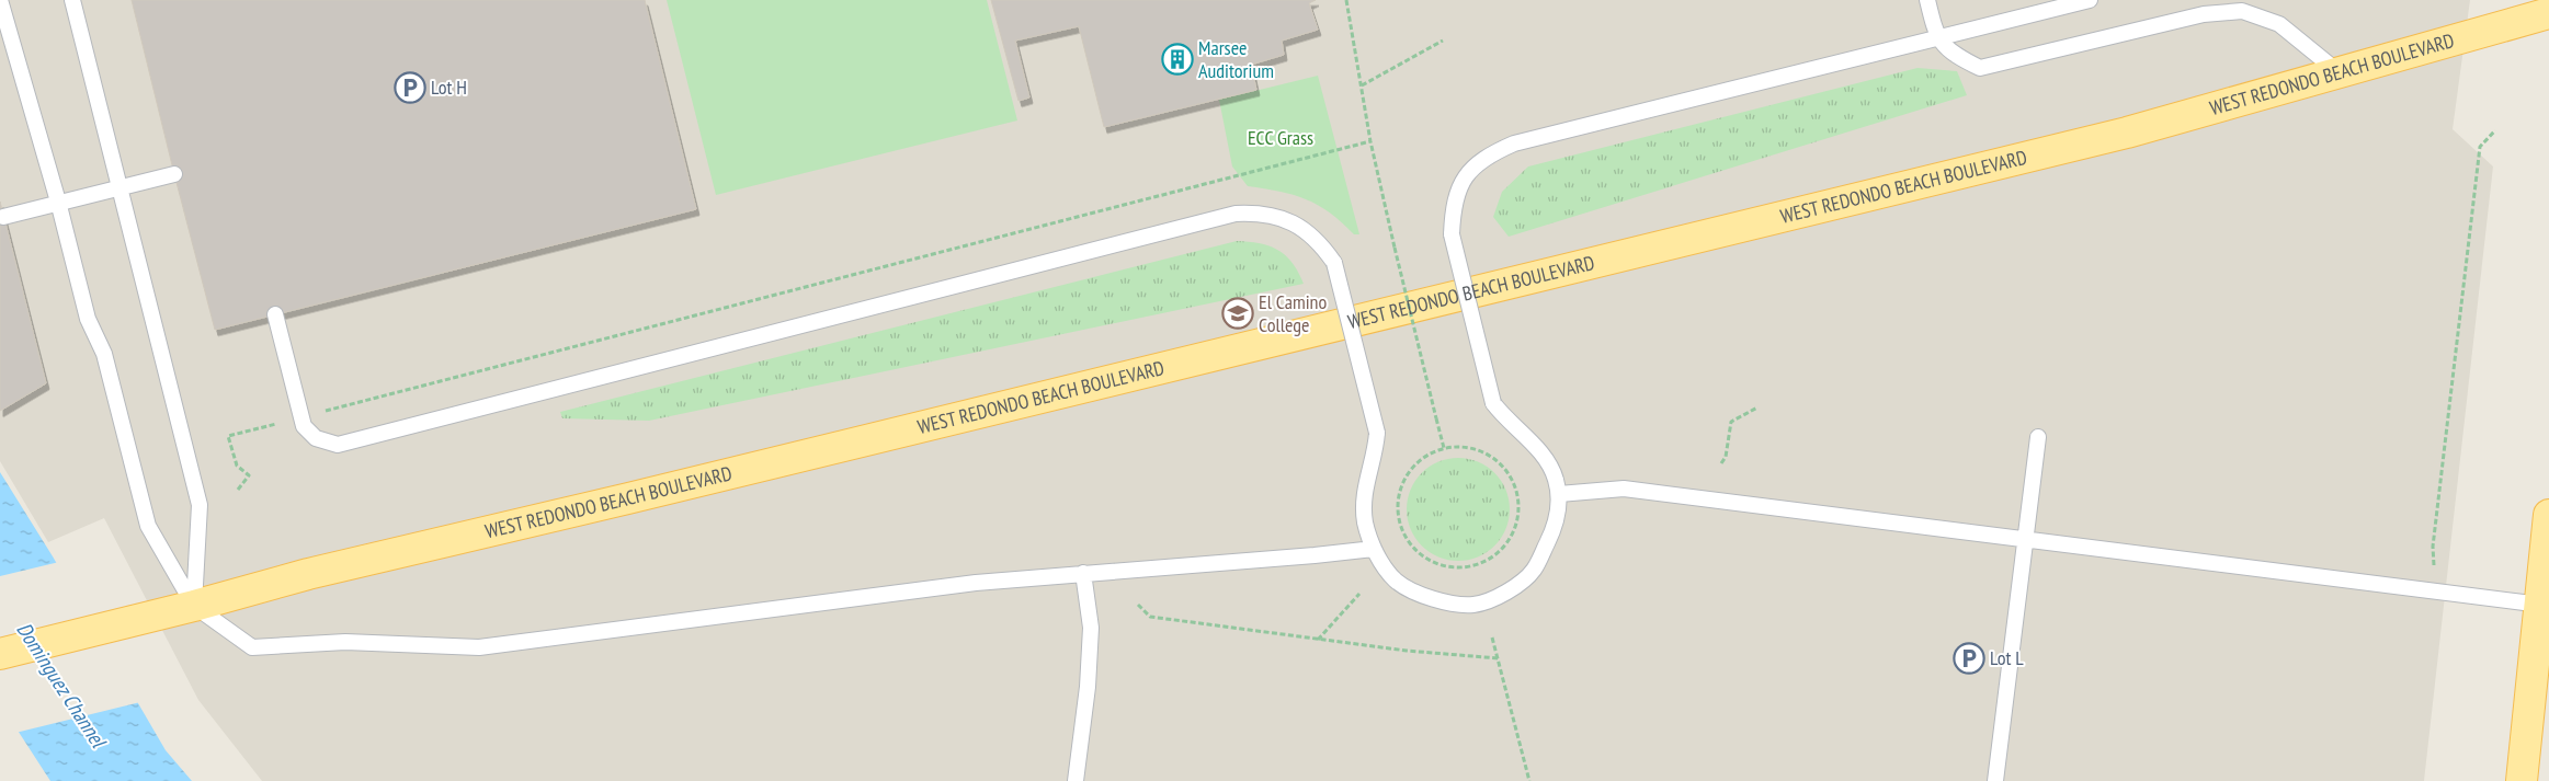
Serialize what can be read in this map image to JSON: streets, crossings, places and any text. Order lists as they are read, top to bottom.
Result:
{
  "streets": {
    "main road": ["WEST REDONDO BEACH BOULEVARD"]
  },
  "water": ["Dominguez Channel"],
  "parks": ["ECC Grass"],
  "places": {
    "building": ["Marsee Auditorium"],
    "parking": ["Lot H", "Lot L"],
    "school or university": ["El Camino College"]
  }
}
